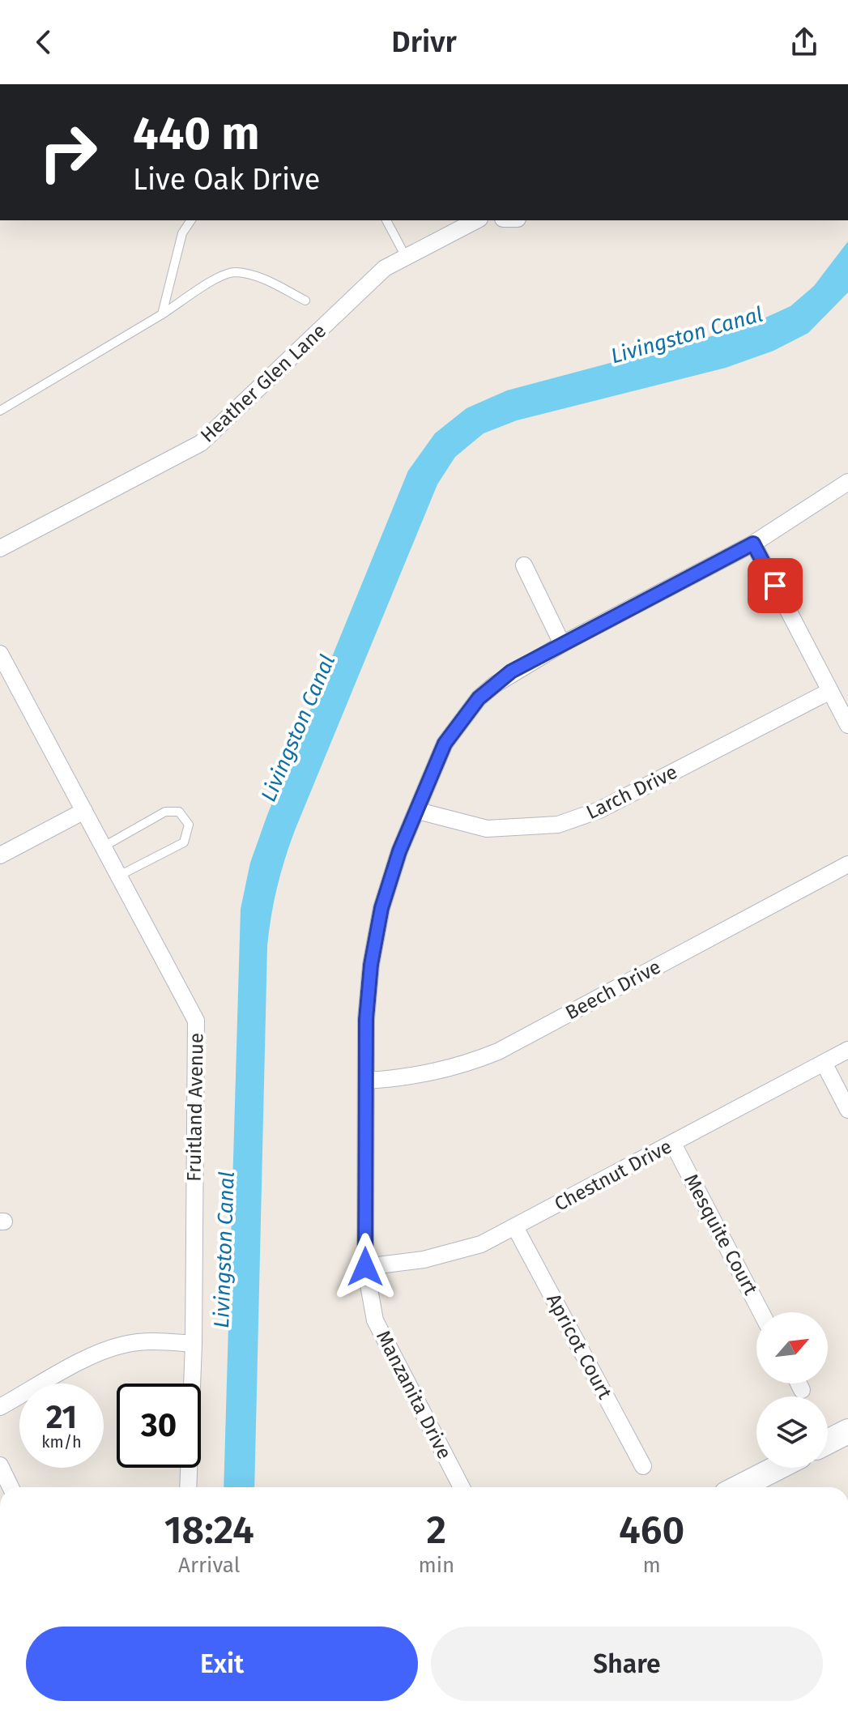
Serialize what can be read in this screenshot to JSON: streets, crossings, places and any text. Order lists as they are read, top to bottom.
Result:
{
  "streets": {
    "street": [
      "Heather Glen Lane",
      "Larch Drive",
      "Beech Drive",
      "Fruitland Avenue",
      "Chestnut Drive",
      "Mesquite Court",
      "Apricot Court",
      "Manzanita Drive"
    ]
  },
  "crossings": [
    ["Larch Drive", "Manzanita Drive"],
    ["Beech Drive", "Manzanita Drive"],
    ["Chestnut Drive", "Mesquite Court"],
    ["Chestnut Drive", "Apricot Court"],
    ["Chestnut Drive", "Manzanita Drive"]
  ],
  "water": ["Livingston Canal"],
  "north": "top right",
  "page": {
    "header": "Drivr",
    "turn": ["440 m", "Live Oak Drive"],
    "speed": "21 km/h",
    "limit": "30",
    "eta": [
      "18:24",
      "Arrival",
      "2",
      "min",
      "460",
      "m"
    ],
    "buttons": ["Exit", "Share"]
  }
}
